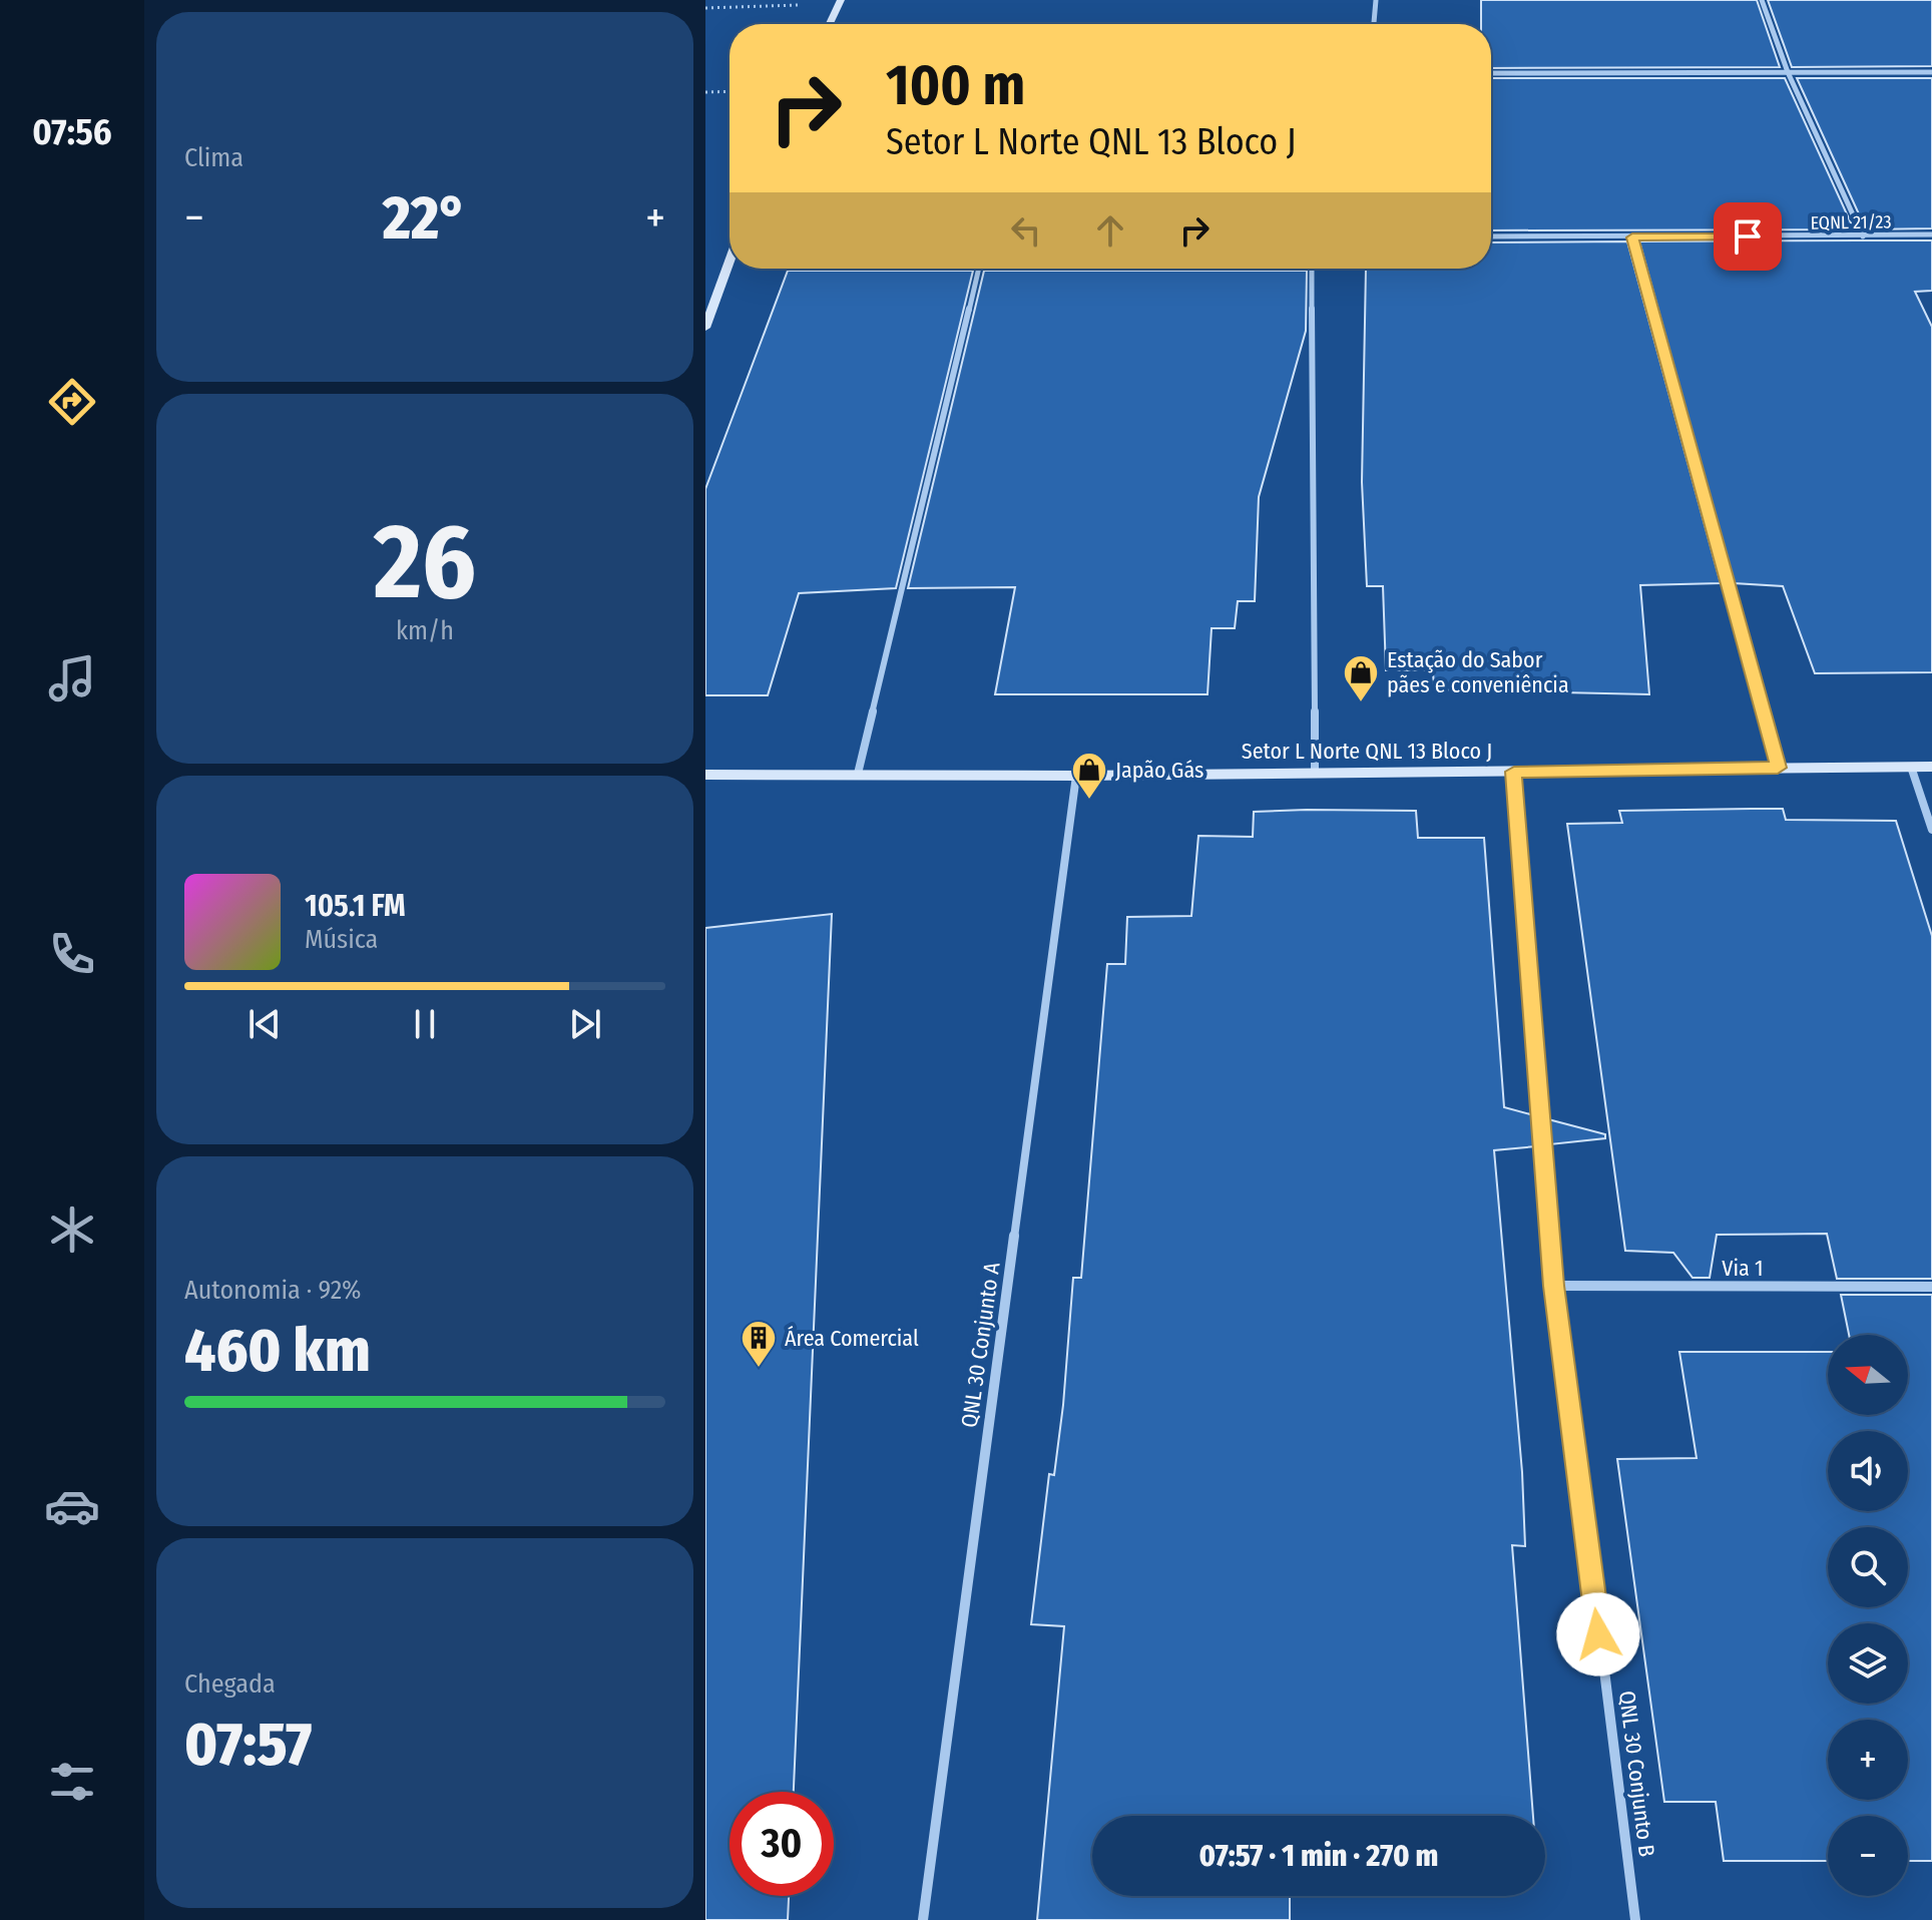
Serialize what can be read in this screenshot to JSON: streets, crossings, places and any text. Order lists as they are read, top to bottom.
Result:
{
  "streets": {
    "street": [
      "EQNL 21/23",
      "Setor L Norte QNL 13 Bloco J",
      "Via 1",
      "QNL 30 Conjunto A",
      "QNL 30 Conjunto B"
    ]
  },
  "crossings": [
    ["Setor L Norte QNL 13 Bloco J", "QNL 30 Conjunto A"],
    ["Setor L Norte QNL 13 Bloco J", "QNL 30 Conjunto B"],
    ["Via 1", "QNL 30 Conjunto B"]
  ],
  "places": {
    "shop": ["Estação do Sabor pães e conveniência", "Japão Gás"],
    "building": ["Área Comercial"]
  },
  "north": "left",
  "page": {
    "tabs": "07:56",
    "tile": [
      "Clima",
      ["26", "km/h"],
      ["Autonomia · 92%", "460 km"],
      ["Chegada", "07:57"]
    ],
    "turn": ["100 m", "Setor L Norte QNL 13 Bloco J"],
    "heat": ["−", "22°", "+"],
    "song": ["105.1 FM", "Música"],
    "map_buttons": ["+", "−"],
    "limit": "30",
    "trip": "07:57 · 1 min · 270 m"
  }
}
